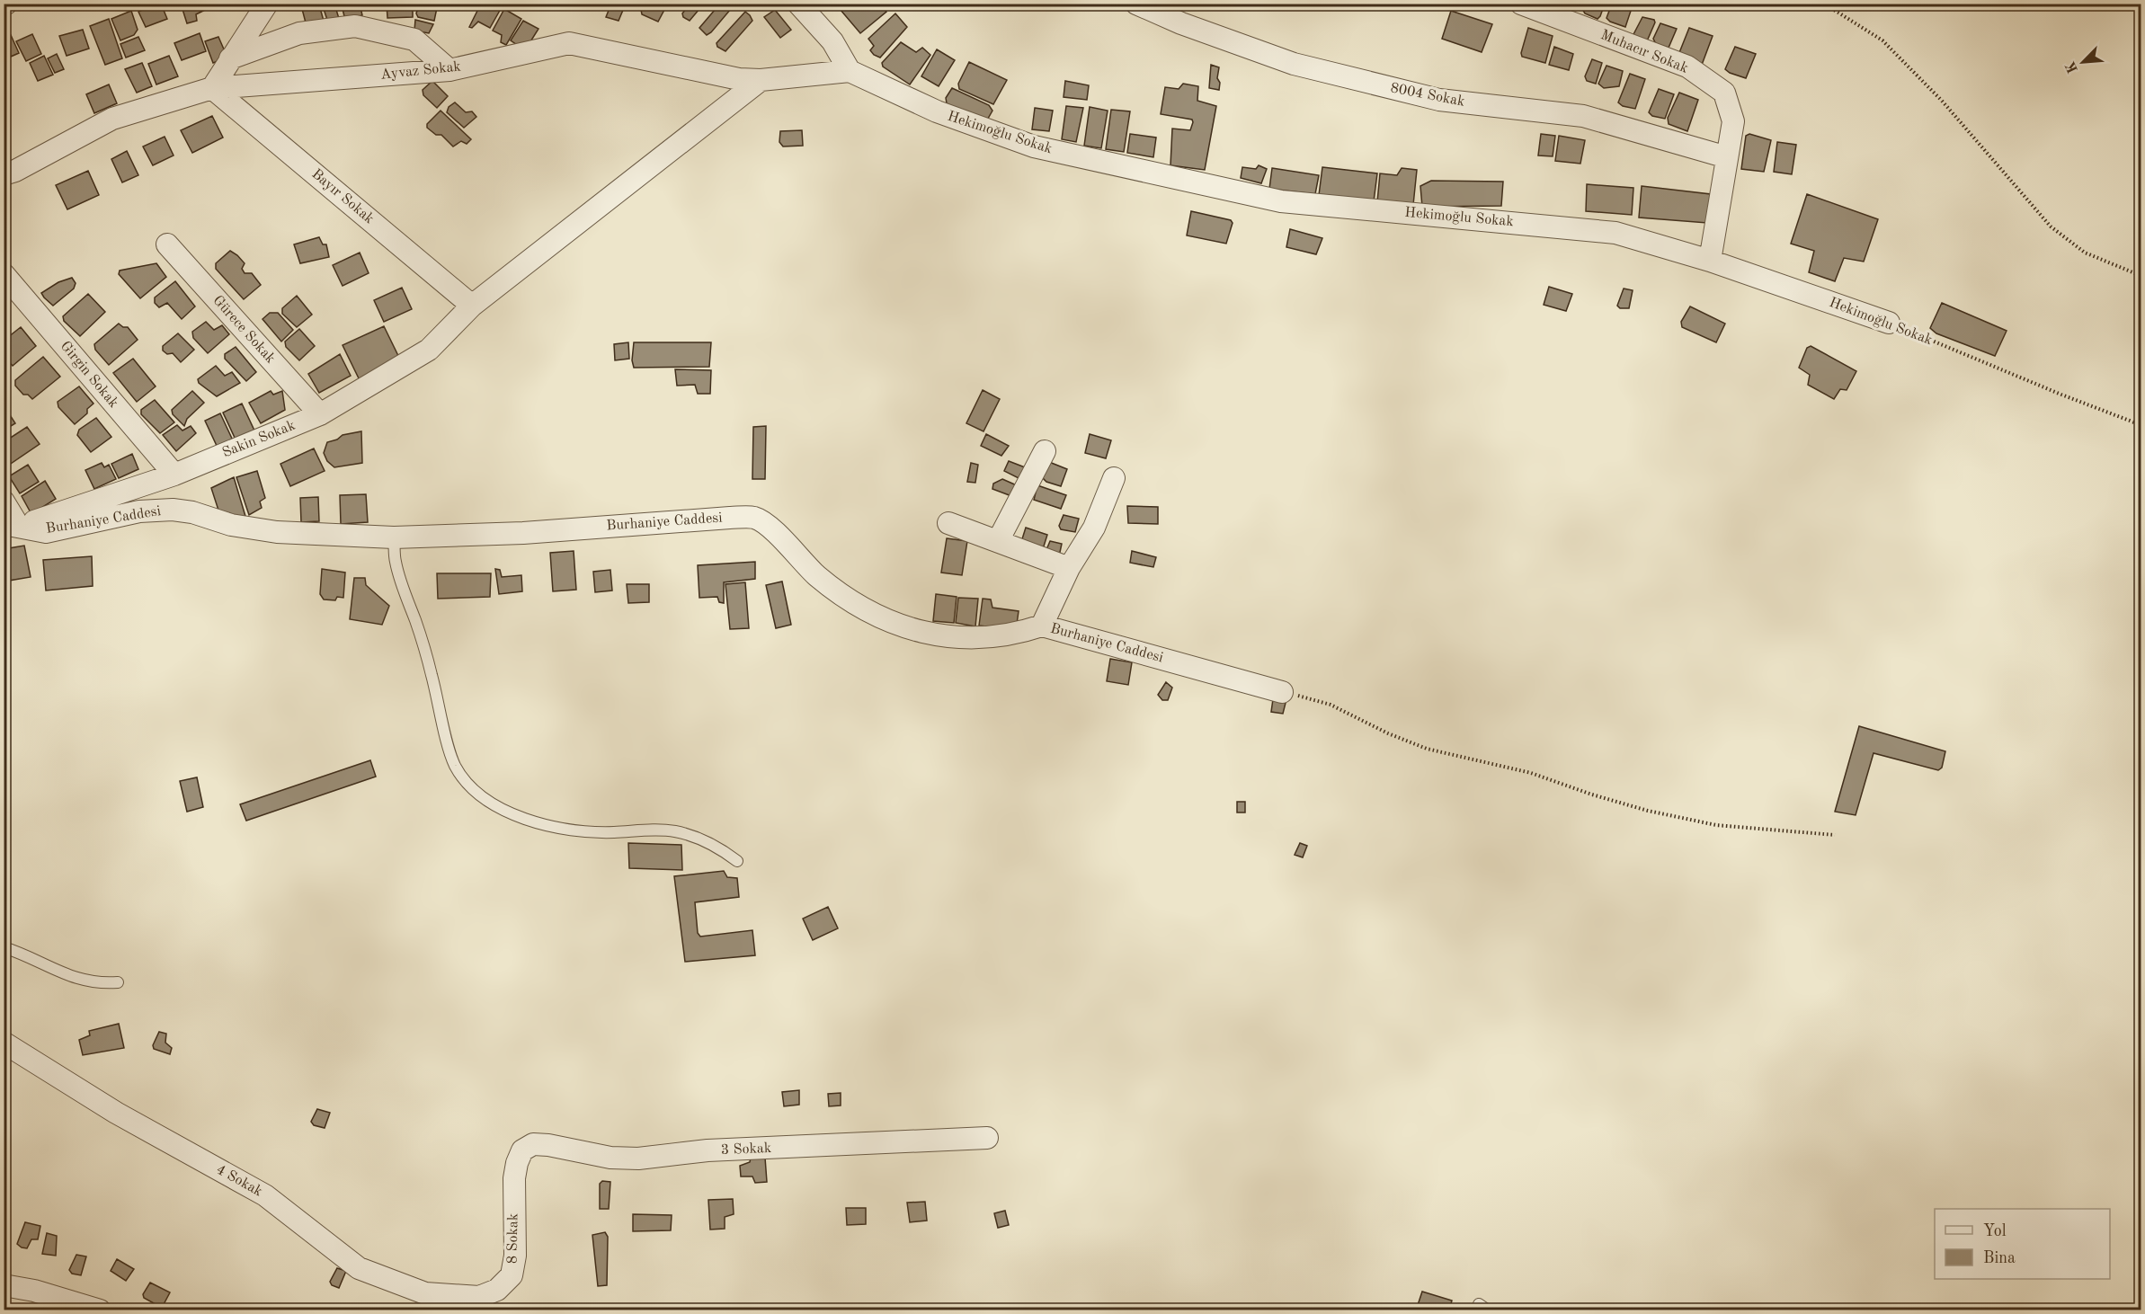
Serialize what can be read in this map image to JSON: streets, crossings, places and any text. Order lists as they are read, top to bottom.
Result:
{
  "streets": {
    "street": [
      "Muhacır Sokak",
      "Ayvaz Sokak",
      "8004 Sokak",
      "Hekimoğlu Sokak",
      "Bayır Sokak",
      "Gürece Sokak",
      "Girgin Sokak",
      "Sakin Sokak",
      "Burhaniye Caddesi",
      "3 Sokak",
      "4 Sokak",
      "8 Sokak"
    ]
  },
  "crossings": [
    ["Muhacır Sokak", "8004 Sokak"],
    ["Muhacır Sokak", "Hekimoğlu Sokak"],
    ["Ayvaz Sokak", "Hekimoğlu Sokak"],
    ["Ayvaz Sokak", "Bayır Sokak"],
    ["Ayvaz Sokak", "Sakin Sokak"],
    ["Bayır Sokak", "Sakin Sokak"],
    ["Gürece Sokak", "Sakin Sokak"],
    ["Girgin Sokak", "Sakin Sokak"],
    ["Sakin Sokak", "Burhaniye Caddesi"],
    ["3 Sokak", "8 Sokak"],
    ["4 Sokak", "8 Sokak"]
  ],
  "legend": ["Yol", "Bina"],
  "north": "bottom left"
}
